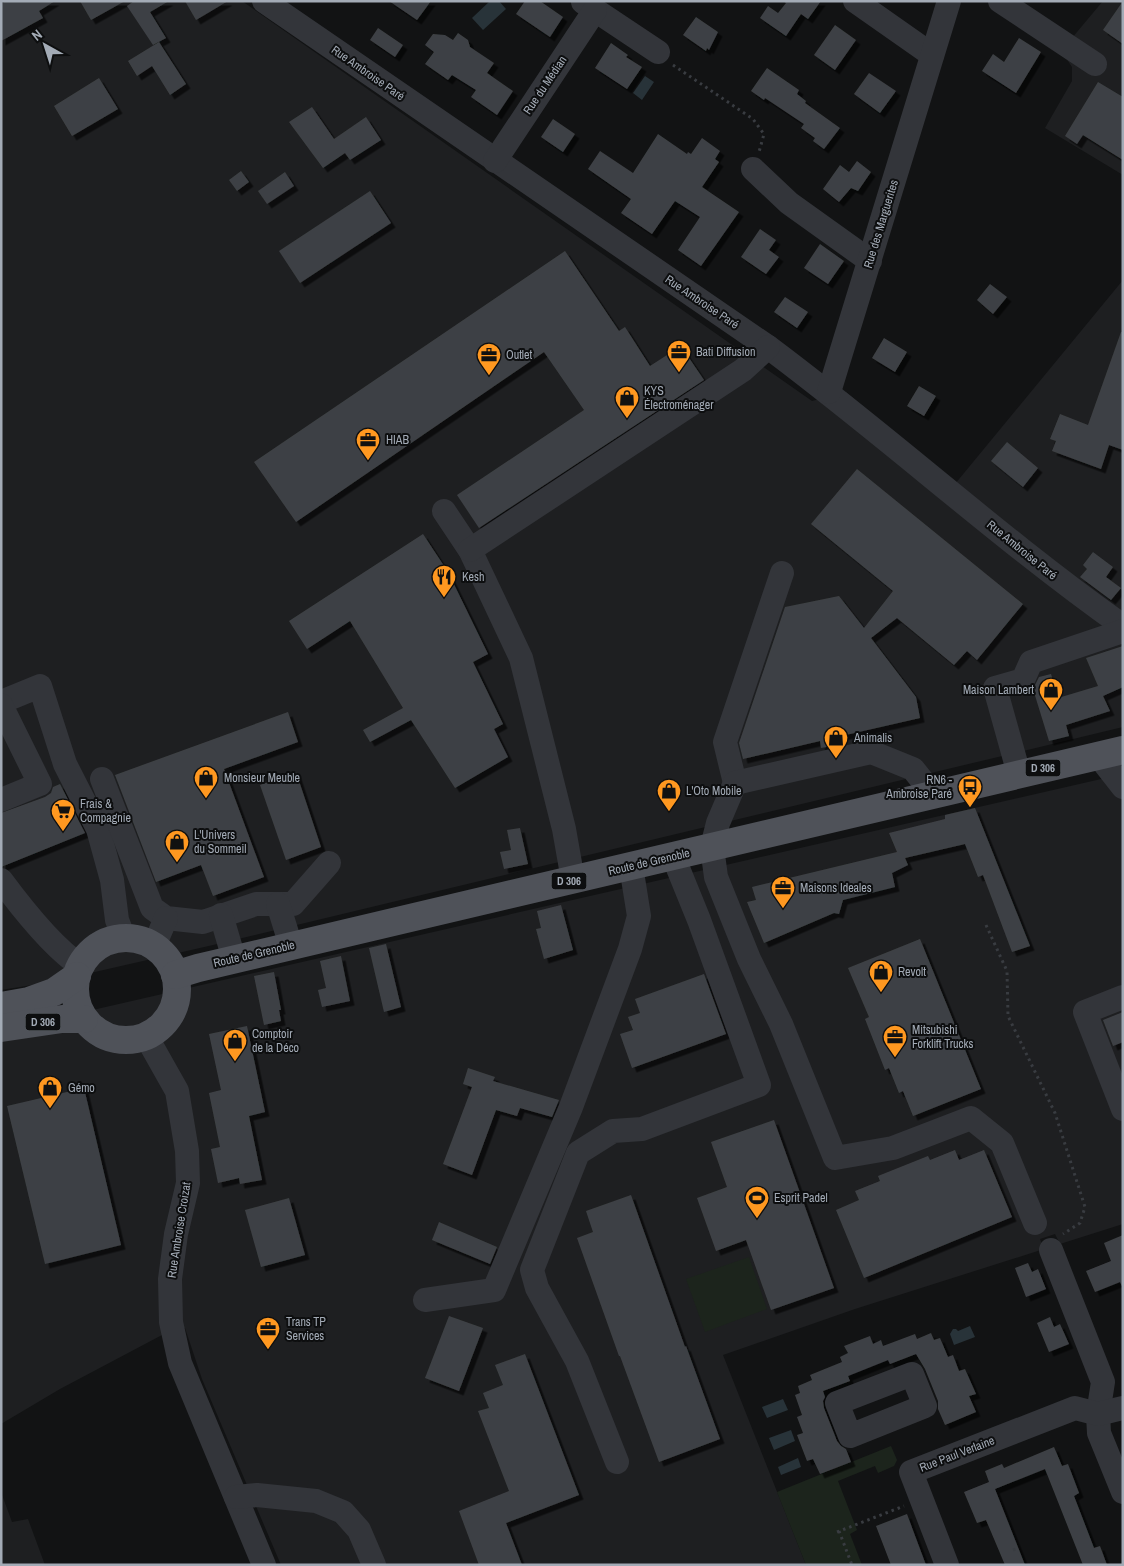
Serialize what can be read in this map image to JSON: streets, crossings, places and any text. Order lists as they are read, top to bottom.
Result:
{
  "streets": {
    "main road": ["D 306", "Route de Grenoble"],
    "street": [
      "Rue Ambroise Paré",
      "Rue du Médian",
      "Rue des Marguerites",
      "Rue Ambroise Croizat",
      "Rue Paul Verlaine"
    ]
  },
  "crossings": [
    ["Rue Ambroise Paré", "Rue du Médian"],
    ["Rue Ambroise Paré", "Rue des Marguerites"],
    ["D 306", "Route de Grenoble"],
    ["D 306", "Rue Ambroise Croizat"],
    ["Route de Grenoble", "Rue Ambroise Croizat"]
  ],
  "places": {
    "office": [
      "Bati Diffusion",
      "Outlet",
      "HIAB",
      "Maisons Ideales",
      "Mitsubishi Forklift Trucks",
      "Trans TP Services"
    ],
    "shop": [
      "KYS Électroménager",
      "Maison Lambert",
      "Animalis",
      "Monsieur Meuble",
      "L'Oto Mobile",
      "L'Univers du Sommeil",
      "Revolt",
      "Comptoir de la Déco",
      "Gémo"
    ],
    "restaurant": ["Kesh"],
    "bus stop": ["RN6 - Ambroise Paré"],
    "supermarket": ["Frais & Compagnie"],
    "sports": ["Esprit Padel"]
  },
  "north": "top left"
}
